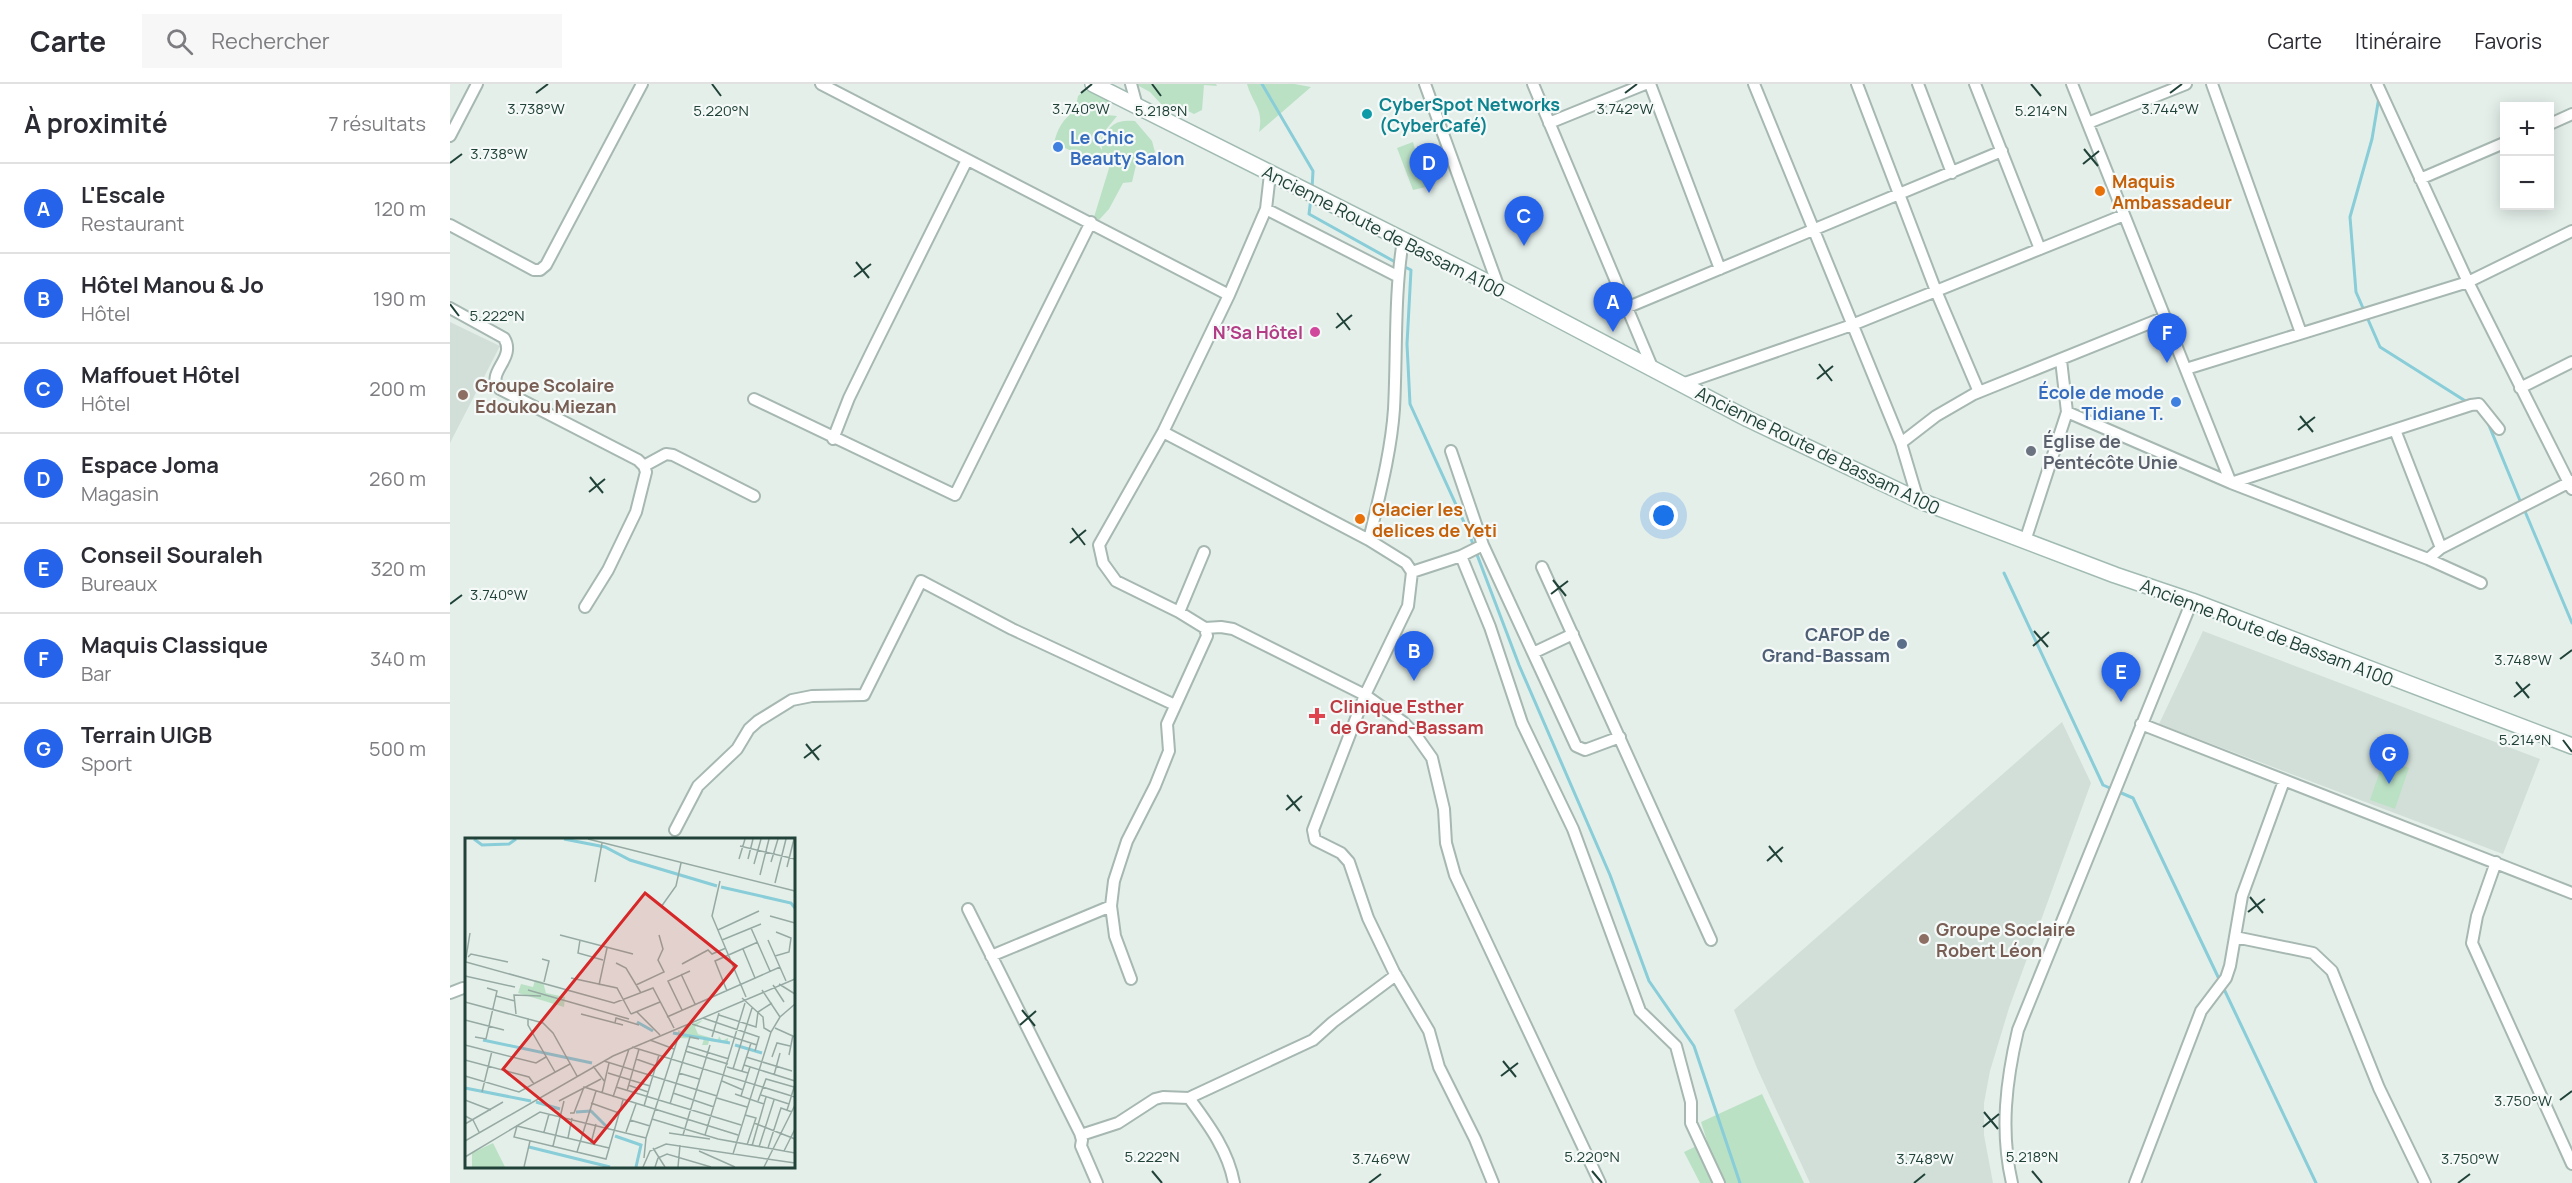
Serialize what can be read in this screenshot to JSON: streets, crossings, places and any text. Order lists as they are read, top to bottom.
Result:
{
  "streets": {
    "main road": ["Ancienne Route de Bassam A100"]
  },
  "places": {
    "other": [
      "CyberSpot Networks (CyberCafé)",
      "Le Chic Beauty Salon",
      "Maquis Ambassadeur",
      "N’Sa Hôtel",
      "Groupe Scolaire Edoukou Miezan",
      "École de mode Tidiane T.",
      "Église de Pentécôte Unie",
      "Glacier les delices de Yeti",
      "CAFOP de Grand-Bassam",
      "Groupe Soclaire Robert Léon"
    ],
    "health": ["Clinique Esther de Grand-Bassam"]
  },
  "page": {
    "header": "Carte",
    "search": "Rechercher",
    "nav": ["Carte", "Itinéraire", "Favoris"],
    "heading": ["À proximité", "7 résultats"],
    "map_buttons": ["+", "−"],
    "pins": [
      "D",
      "C",
      "A",
      "F",
      "B",
      "E",
      "G"
    ],
    "list": [
      {
        "mark": "A",
        "name": "L'Escale",
        "note": "Restaurant",
        "value": "120 m"
      },
      {
        "mark": "B",
        "name": "Hôtel Manou & Jo",
        "note": "Hôtel",
        "value": "190 m"
      },
      {
        "mark": "C",
        "name": "Maffouet Hôtel",
        "note": "Hôtel",
        "value": "200 m"
      },
      {
        "mark": "D",
        "name": "Espace Joma",
        "note": "Magasin",
        "value": "260 m"
      },
      {
        "mark": "E",
        "name": "Conseil Souraleh",
        "note": "Bureaux",
        "value": "320 m"
      },
      {
        "mark": "F",
        "name": "Maquis Classique",
        "note": "Bar",
        "value": "340 m"
      },
      {
        "mark": "G",
        "name": "Terrain UIGB",
        "note": "Sport",
        "value": "500 m"
      }
    ]
  },
  "coordinates": [
    "3.738°W",
    "3.740°W",
    "3.742°W",
    "3.744°W",
    "5.220°N",
    "5.218°N",
    "5.214°N",
    "5.222°N",
    "3.748°W",
    "3.750°W",
    "3.746°W"
  ]
}
